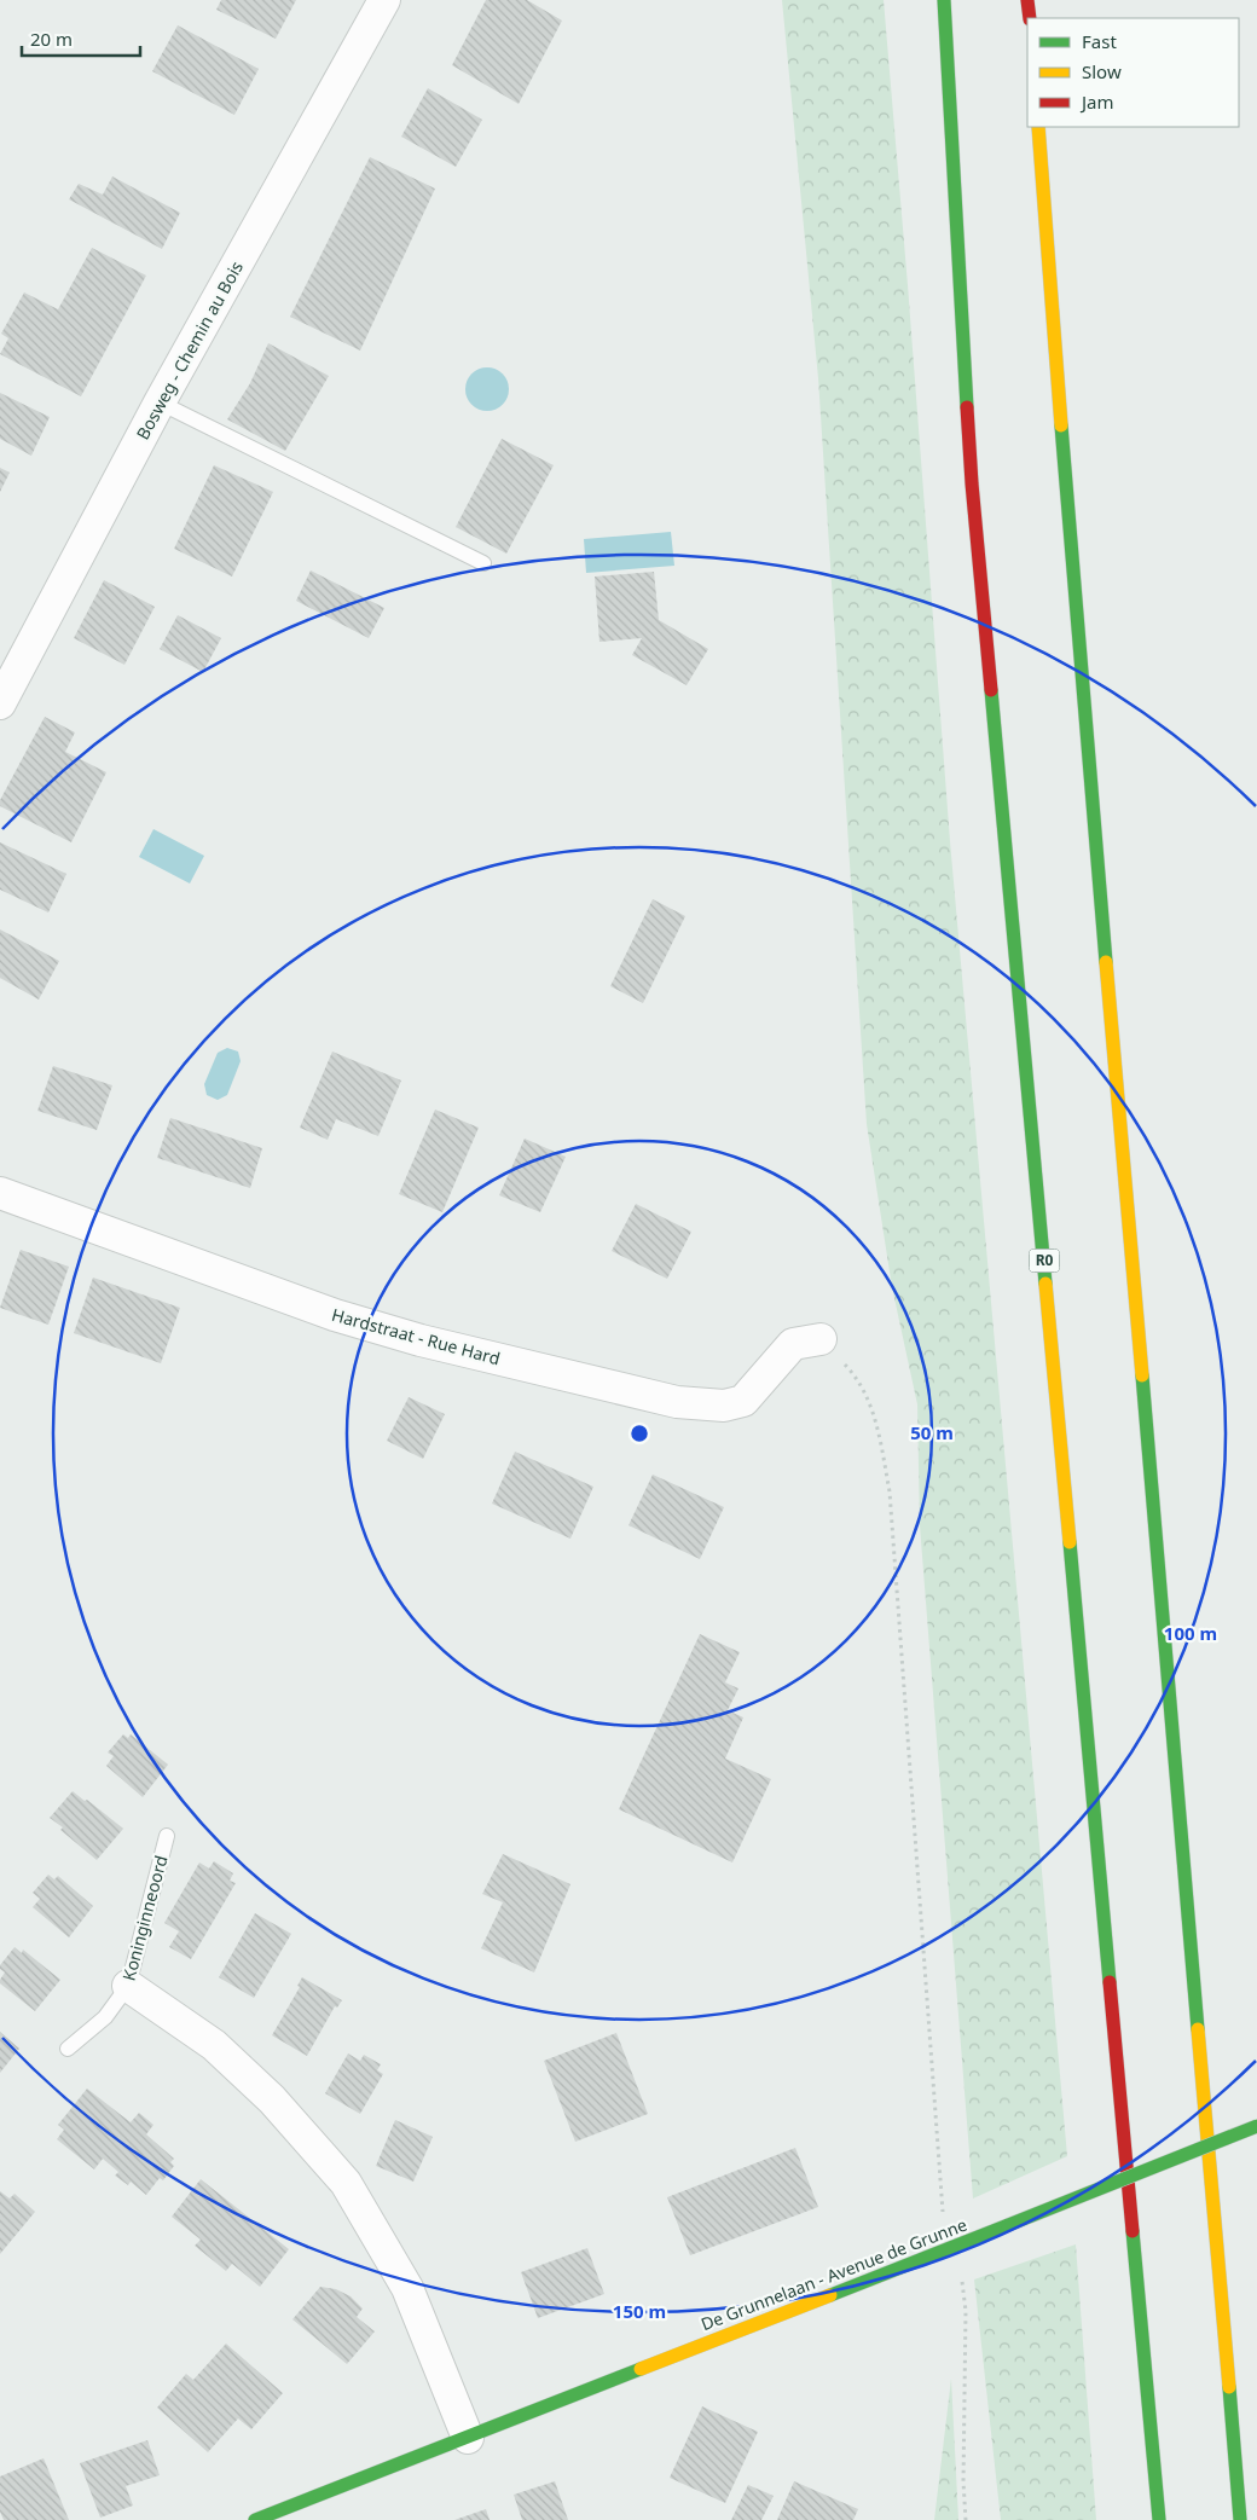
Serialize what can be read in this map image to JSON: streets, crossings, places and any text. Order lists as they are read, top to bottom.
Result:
{
  "streets": {
    "main road": ["R0", "De Grunnelaan - Avenue de Grunne"],
    "street": ["Bosweg - Chemin au Bois", "Hardstraat - Rue Hard"],
    "lane": ["Koninginneoord"]
  },
  "legend": ["Fast", "Slow", "Jam"],
  "scale_bar": "20 m",
  "rings": ["50 m", "100 m", "150 m"]
}
